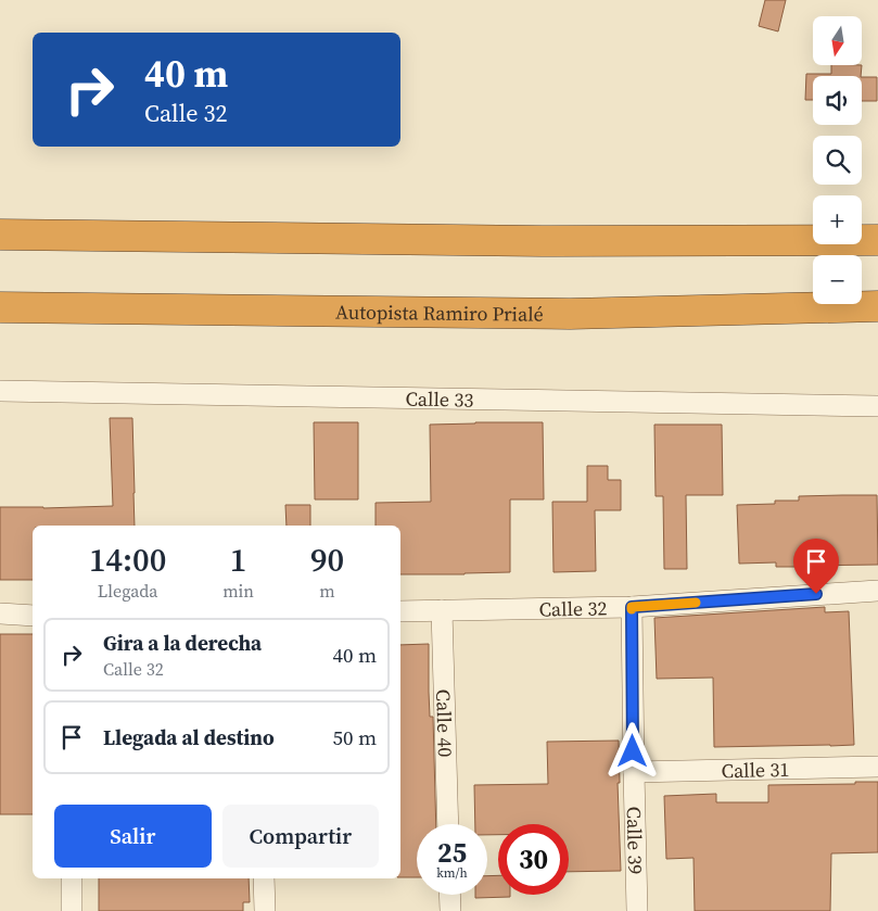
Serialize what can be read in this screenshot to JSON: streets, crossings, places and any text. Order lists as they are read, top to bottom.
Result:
{
  "streets": {
    "highway": ["Autopista Ramiro Prialé"],
    "street": [
      "Calle 33",
      "Calle 32",
      "Calle 40",
      "Calle 31",
      "Calle 39"
    ]
  },
  "crossings": [
    ["Calle 32", "Calle 40"],
    ["Calle 32", "Calle 39"],
    ["Calle 31", "Calle 39"]
  ],
  "north": "bottom",
  "page": {
    "map_buttons": ["+", "−"],
    "turn": ["40 m", "Calle 32"],
    "eta": [
      "14:00",
      "Llegada",
      "1",
      "min",
      "90",
      "m"
    ],
    "list": [
      {
        "name": "Gira a la derecha",
        "note": "Calle 32",
        "value": "40 m"
      },
      {
        "name": "Llegada al destino",
        "value": "50 m"
      }
    ],
    "buttons": ["Salir", "Compartir"],
    "speed": "25 km/h",
    "limit": "30"
  }
}
